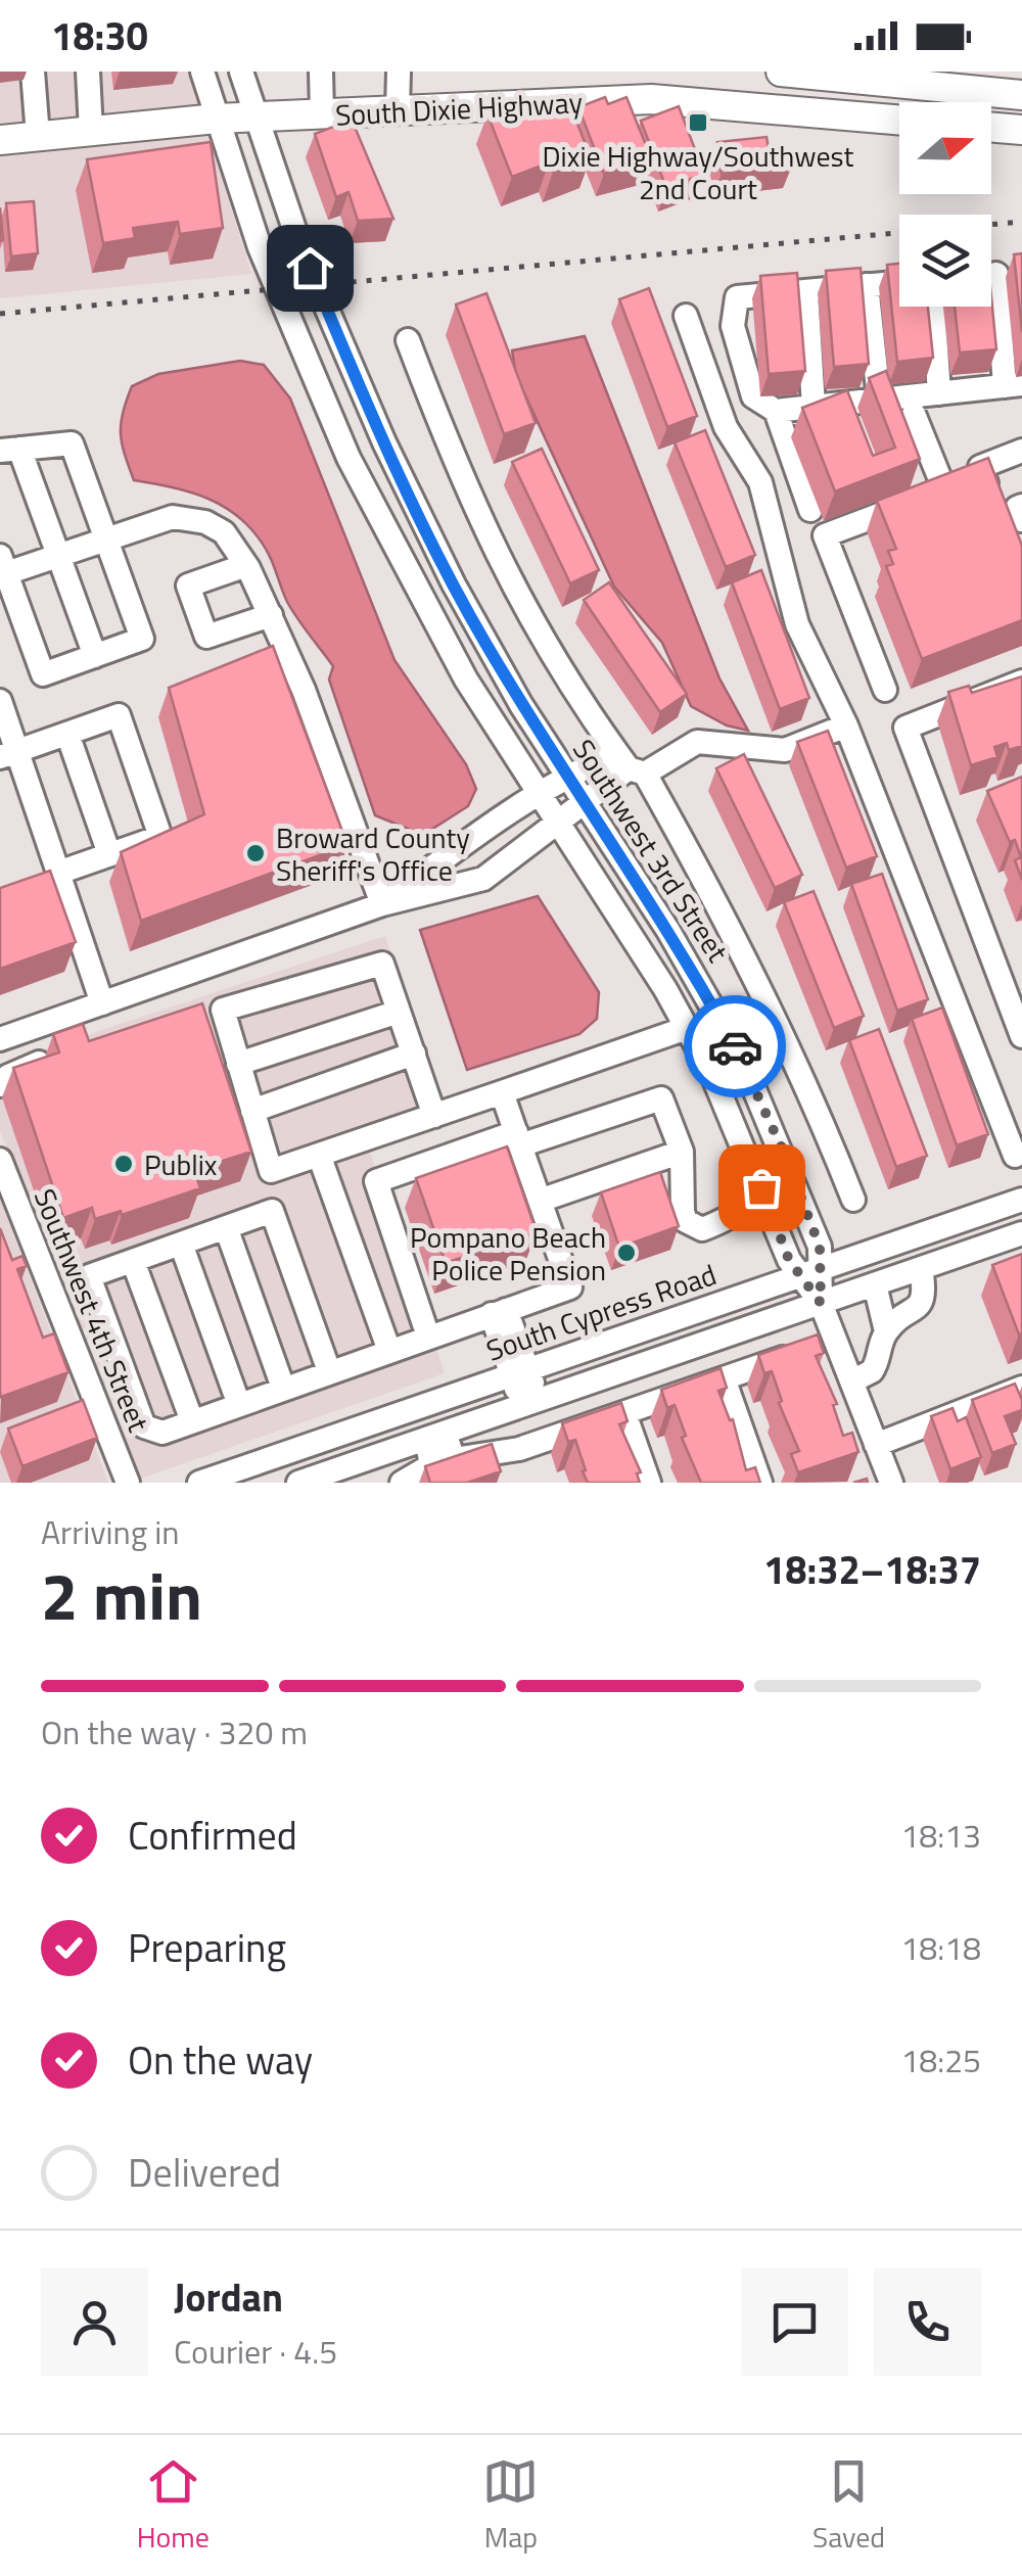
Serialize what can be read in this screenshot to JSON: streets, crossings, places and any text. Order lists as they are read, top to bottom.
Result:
{
  "streets": {
    "main road": ["South Dixie Highway"],
    "street": ["Southwest 3rd Street", "Southwest 4th Street", "South Cypress Road"]
  },
  "crossings": [
    ["South Dixie Highway", "Southwest 3rd Street"],
    ["Southwest 3rd Street", "South Cypress Road"]
  ],
  "places": {
    "transit": ["Dixie Highway/Southwest 2nd Court"],
    "other": ["Broward County Sheriff's Office", "Publix", "Pompano Beach Police Pension"]
  },
  "north": "right",
  "page": {
    "status": "18:30",
    "heading": ["2 min", "Arriving in", "18:32–18:37"],
    "panel": ["Jordan", "Courier · 4.5"],
    "bar": "On the way · 320 m",
    "list": [
      ["Confirmed", "18:13"],
      ["Preparing", "18:18"],
      ["On the way", "18:25"],
      "Delivered"
    ],
    "tabs": ["Home", "Map", "Saved"]
  }
}
